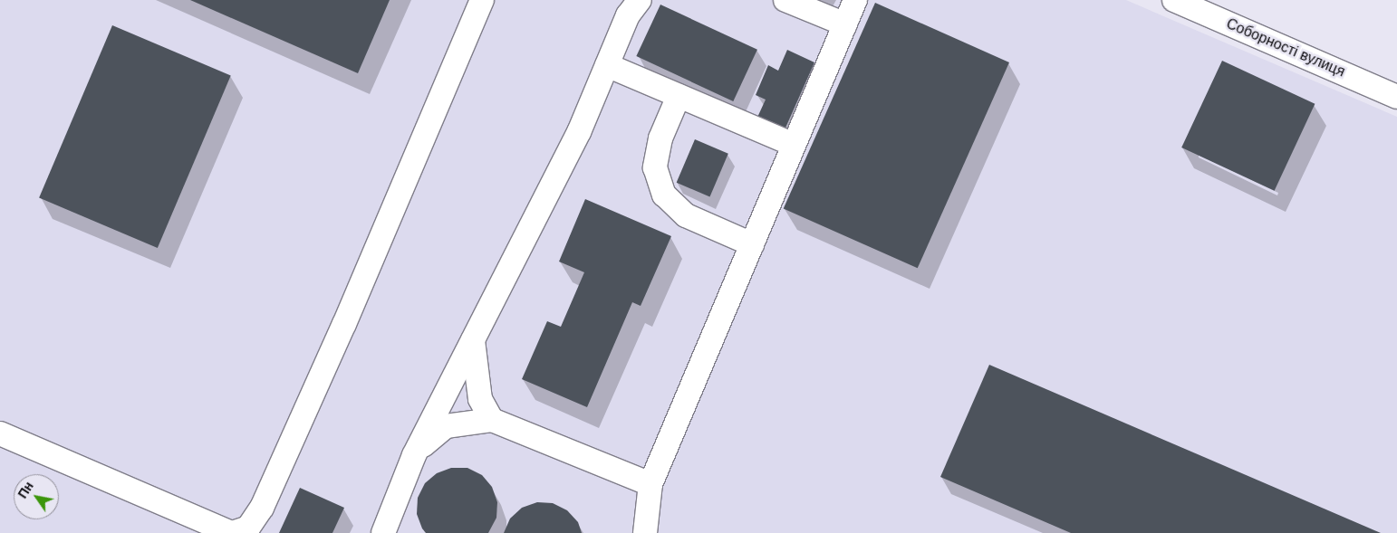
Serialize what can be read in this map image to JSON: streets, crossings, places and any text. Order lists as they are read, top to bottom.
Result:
{
  "streets": {
    "street": ["Соборності вулиця"]
  },
  "north": "top left"
}
